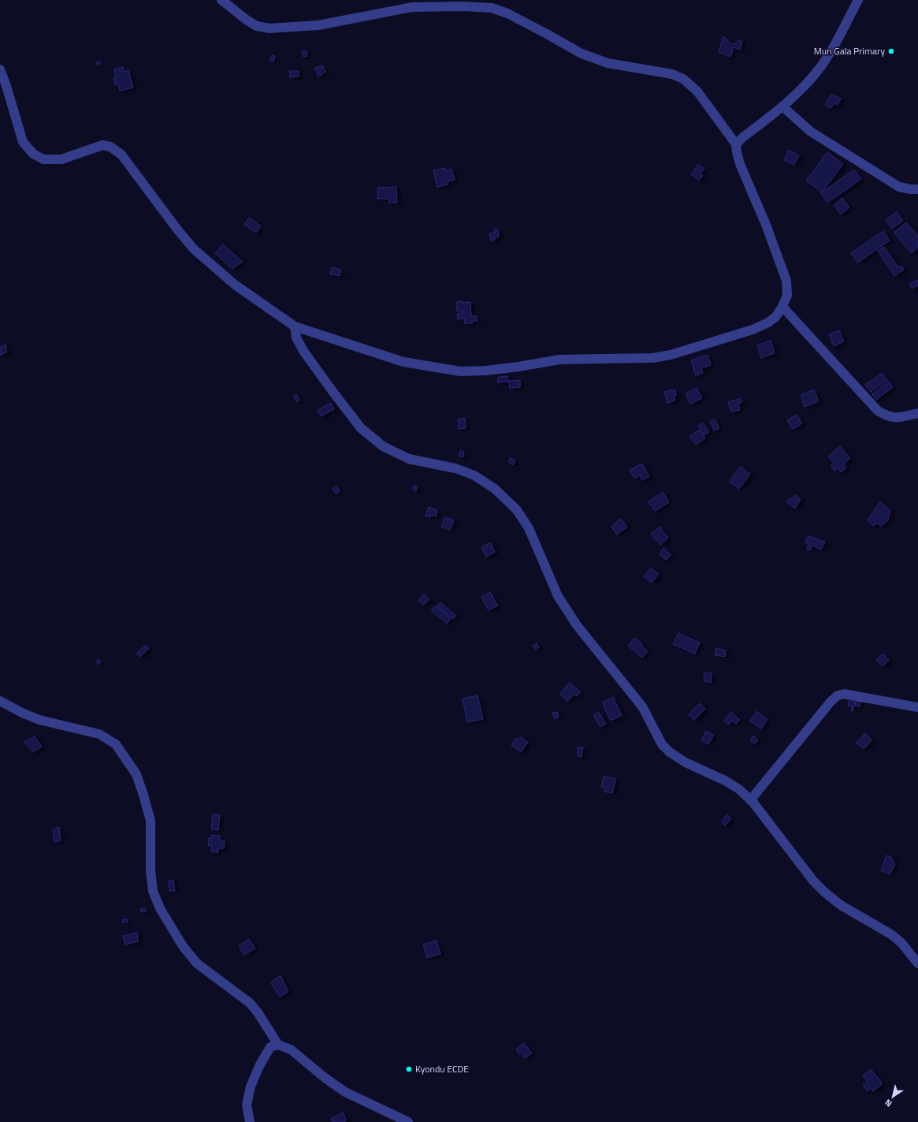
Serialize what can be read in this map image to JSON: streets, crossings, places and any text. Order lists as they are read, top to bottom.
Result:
{
  "places": ["Mun Gala Primary", "Kyondu ECDE"],
  "north": "bottom left"
}
